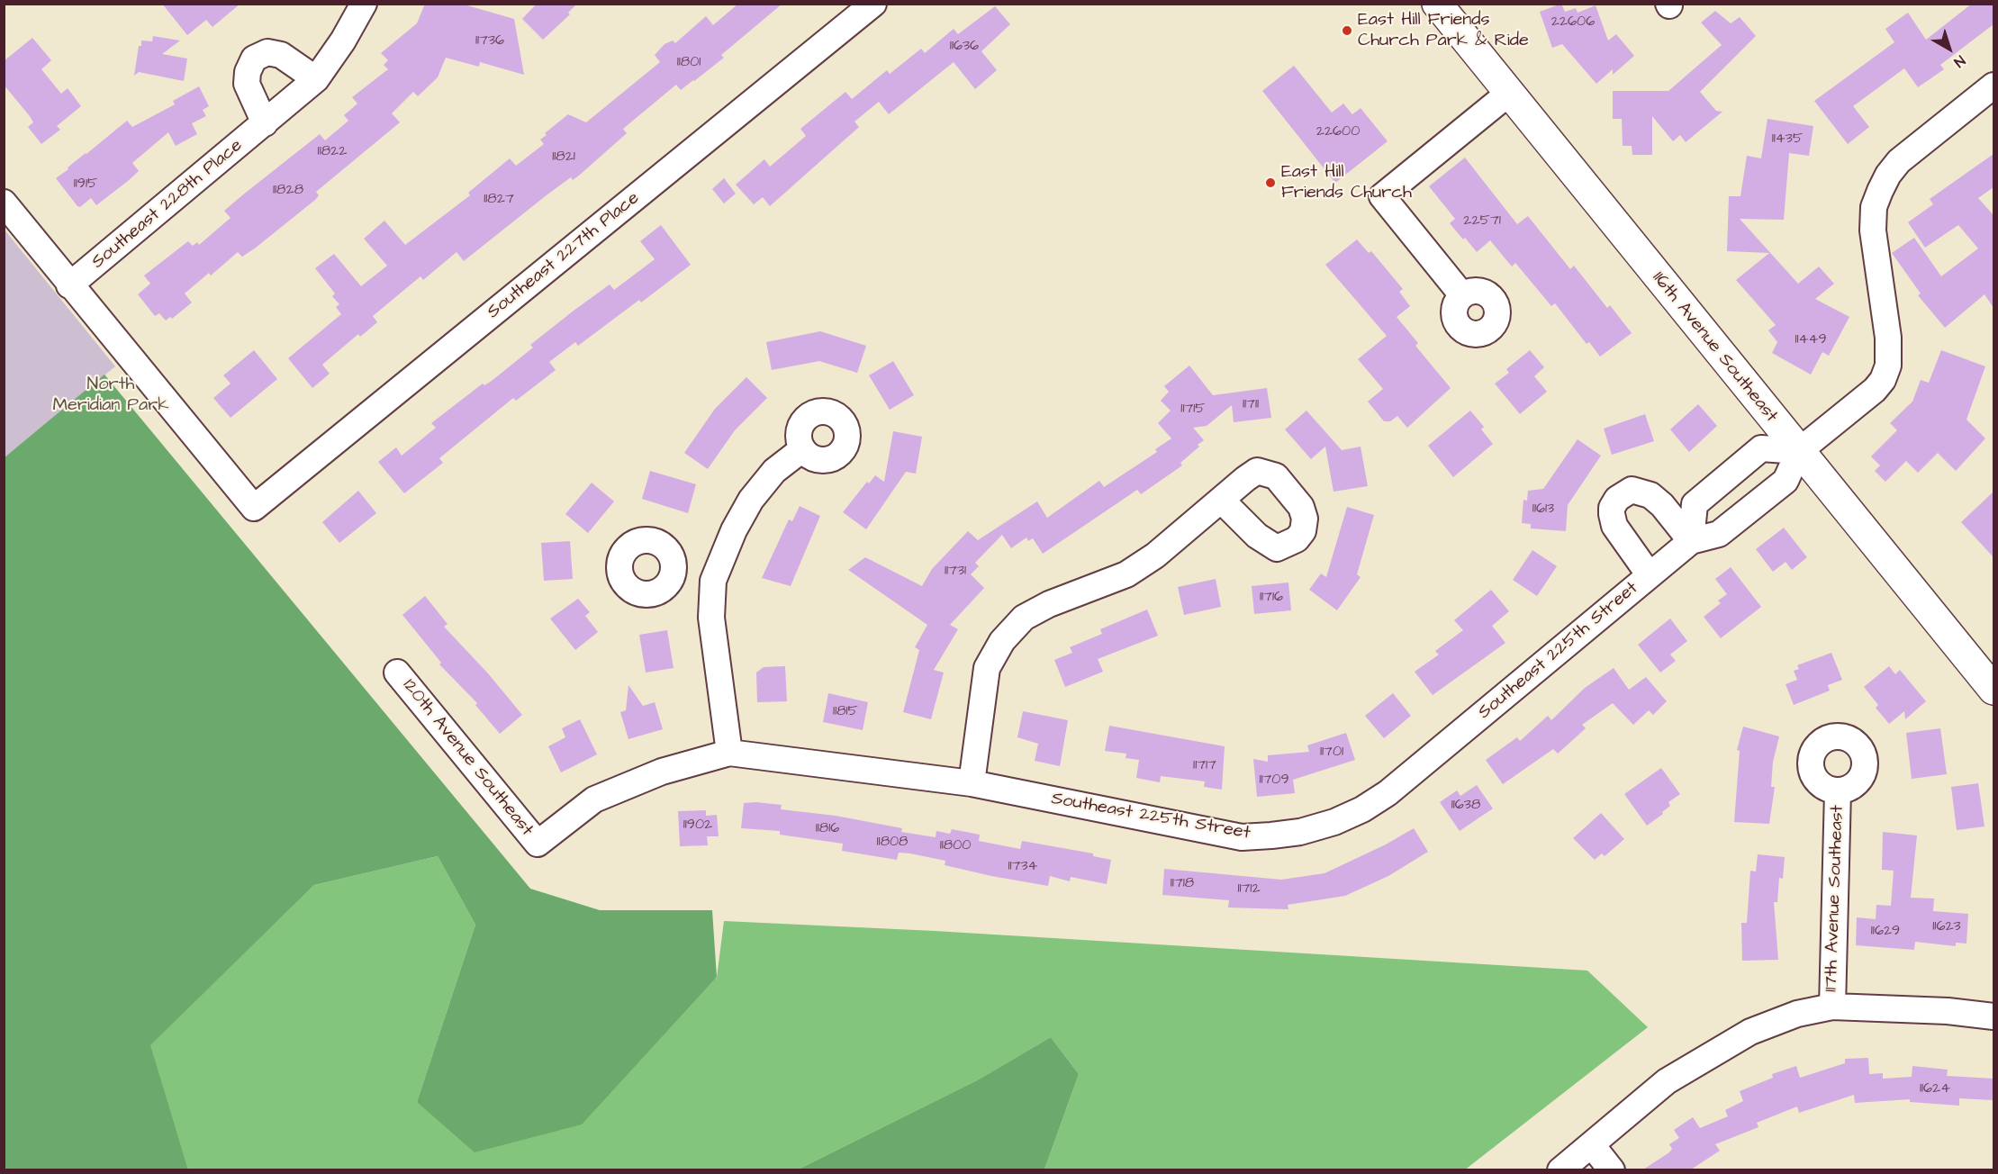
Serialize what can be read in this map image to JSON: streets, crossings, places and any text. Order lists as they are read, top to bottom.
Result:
{
  "streets": {
    "main road": ["116th Avenue Southeast"],
    "street": [
      "Southeast 228th Place",
      "Southeast 227th Place",
      "Southeast 225th Street",
      "120th Avenue Southeast",
      "117th Avenue Southeast"
    ]
  },
  "crossings": [
    ["Southeast 228th Place", "Southeast 227th Place"],
    ["116th Avenue Southeast", "Southeast 225th Street"],
    ["Southeast 225th Street", "120th Avenue Southeast"]
  ],
  "parks": ["North Meridian Park"],
  "places": ["East Hill Friends Church Park & Ride", "East Hill Friends Church"],
  "house_numbers": [
    "22606",
    "11736",
    "11636",
    "11801",
    "22600",
    "11435",
    "11822",
    "11821",
    "11915",
    "11828",
    "11827",
    "22571",
    "11449",
    "11711",
    "11715",
    "11613",
    "11731",
    "11716",
    "11815",
    "11701",
    "11717",
    "11709",
    "11638",
    "11902",
    "11816",
    "11808",
    "11800",
    "11734",
    "11718",
    "11712",
    "11623",
    "11629",
    "11624"
  ],
  "north": "bottom right"
}
